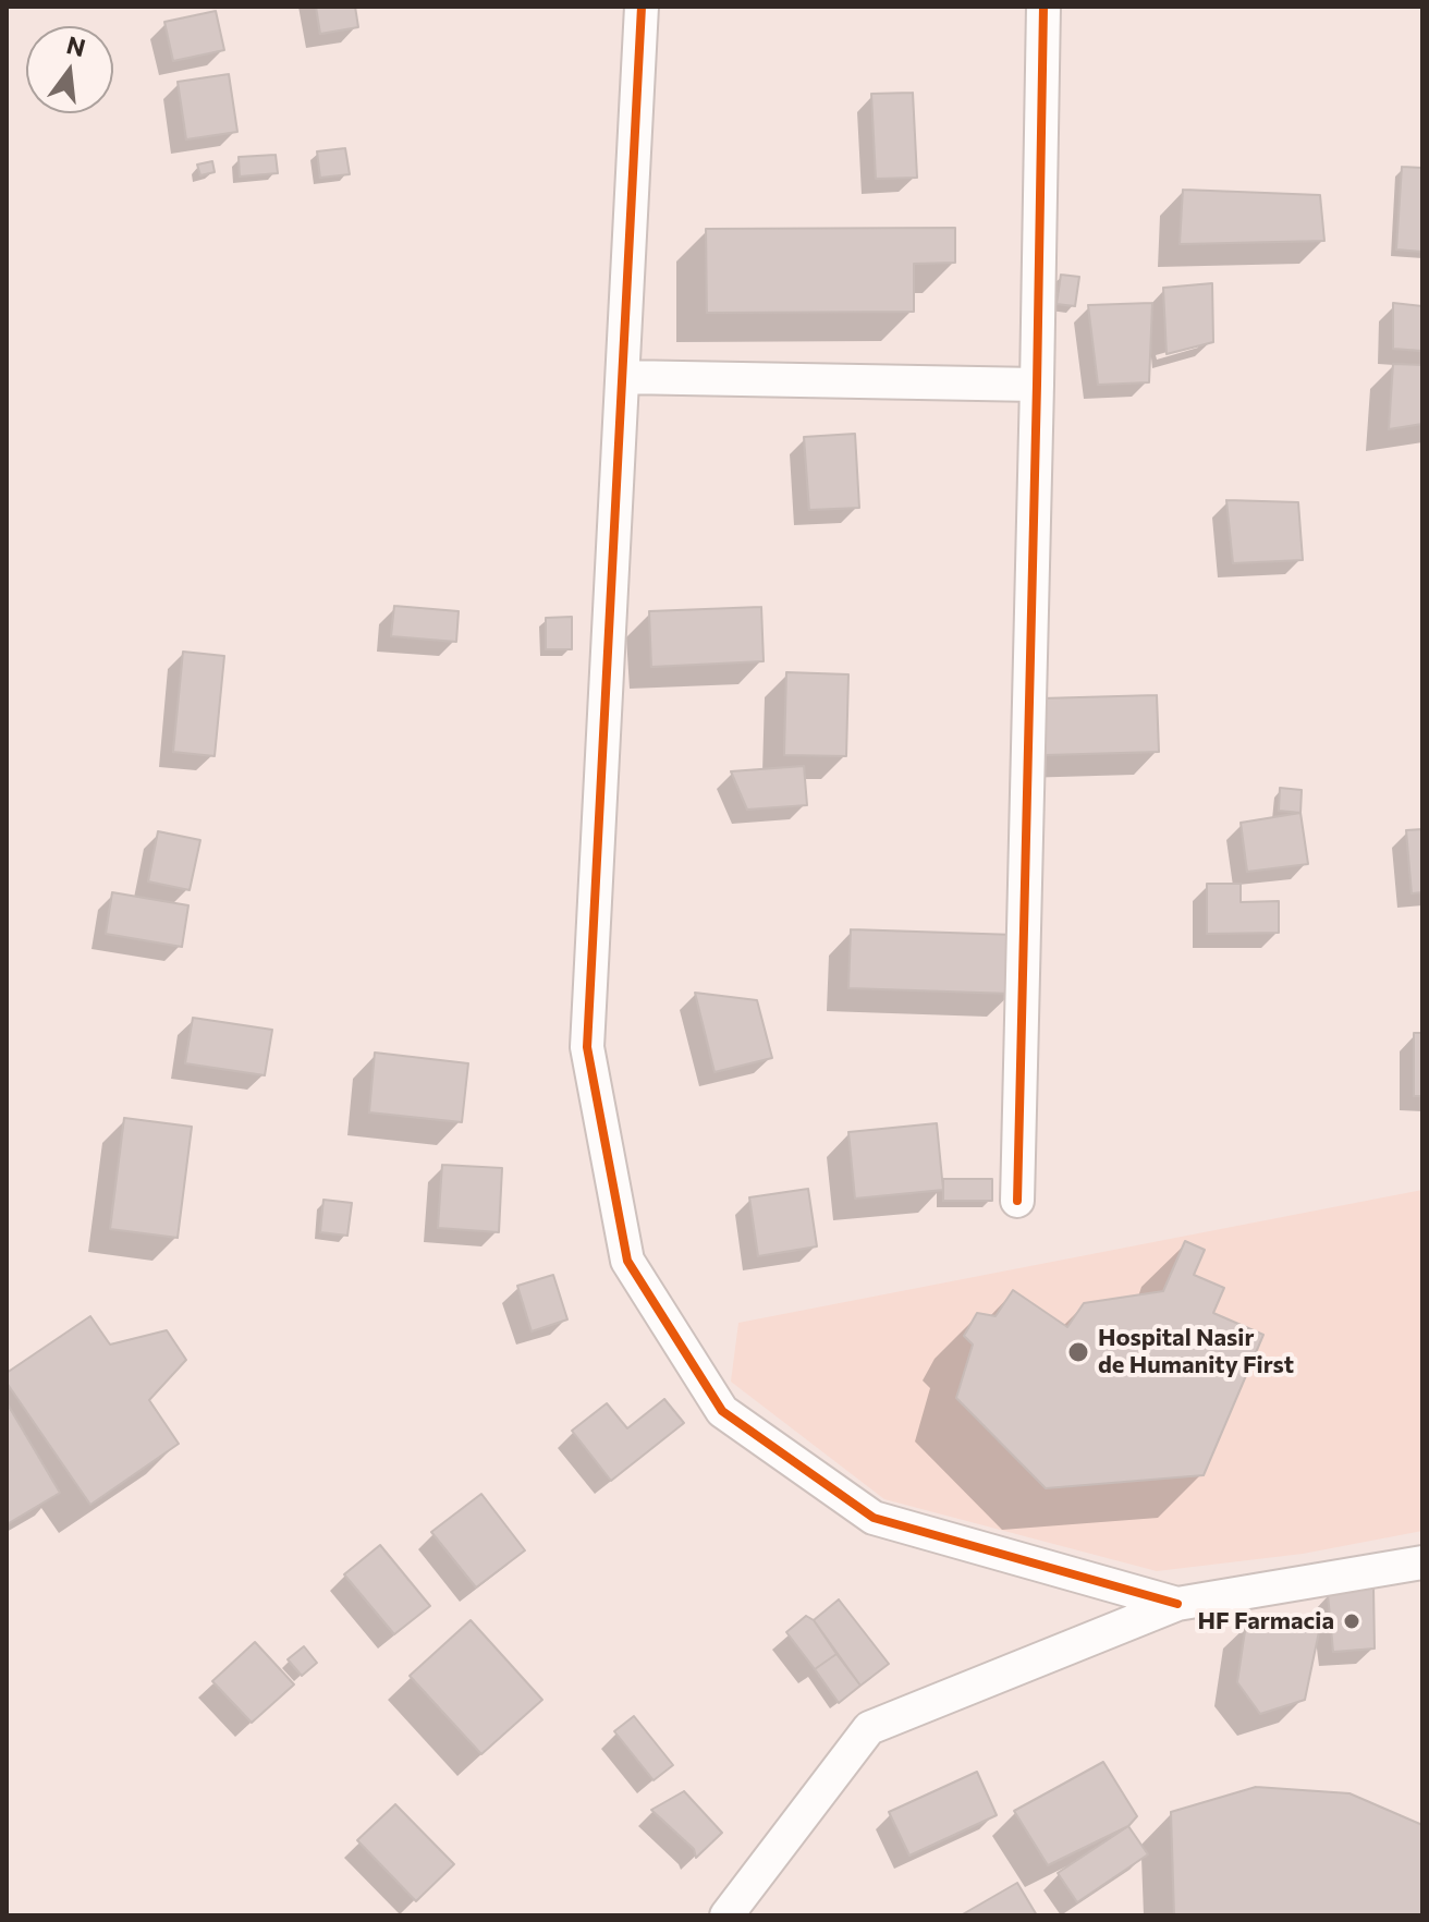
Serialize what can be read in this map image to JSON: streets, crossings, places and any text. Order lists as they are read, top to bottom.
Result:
{
  "places": ["Hospital Nasir de Humanity First", "HF Farmacia"],
  "north": "top"
}
